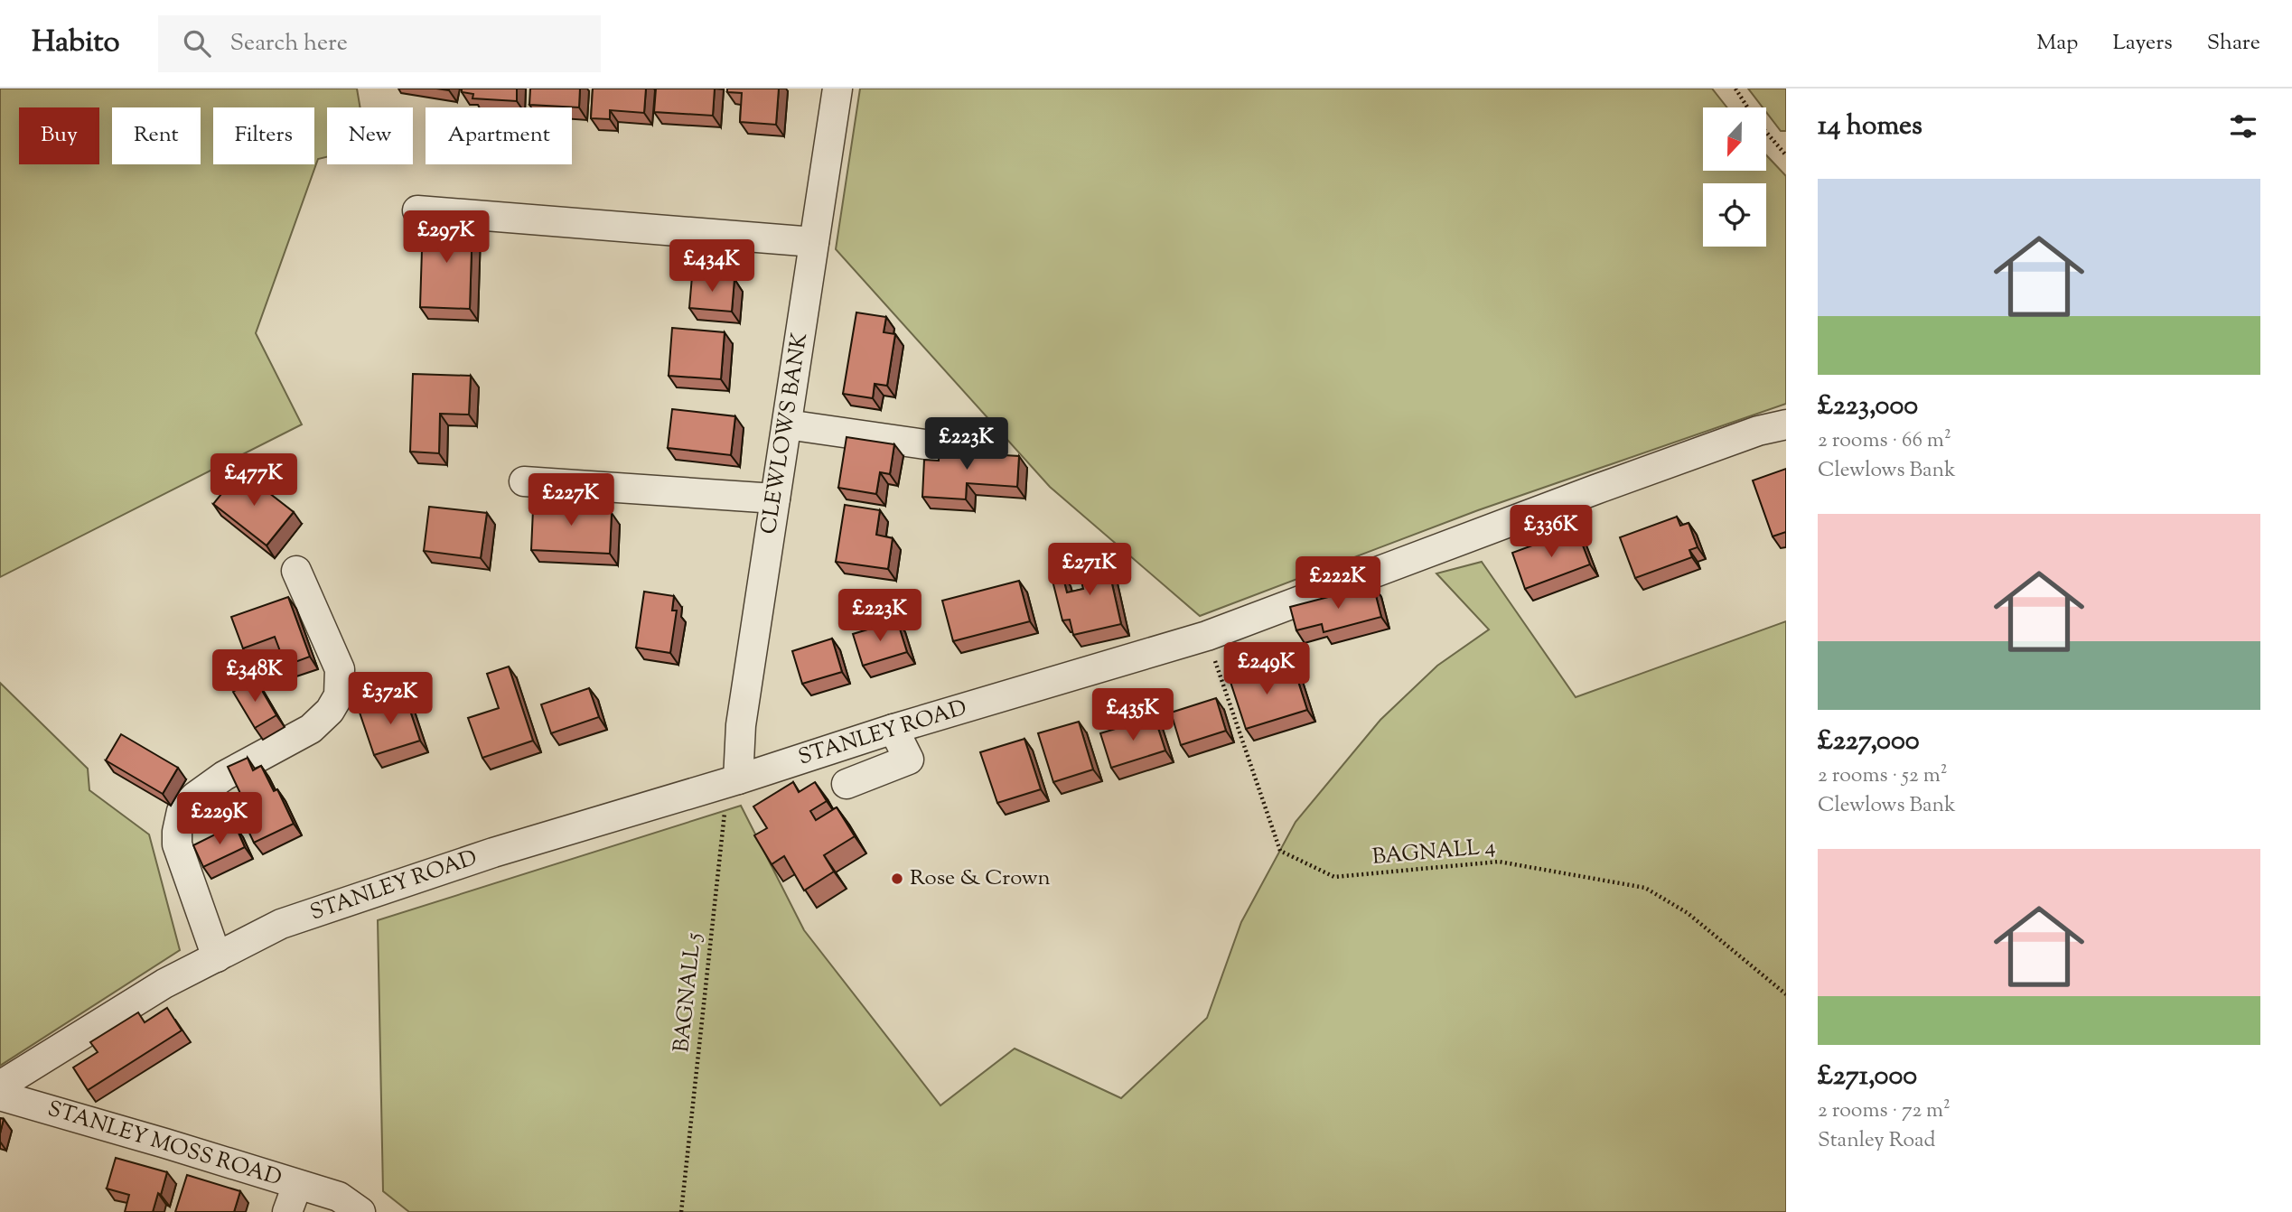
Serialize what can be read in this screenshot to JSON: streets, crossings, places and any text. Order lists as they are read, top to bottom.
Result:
{
  "streets": {
    "street": ["CLEWLOWS BANK", "STANLEY ROAD", "STANLEY MOSS ROAD"],
    "path": ["BAGNALL 4", "BAGNALL 5"]
  },
  "crossings": [
    ["CLEWLOWS BANK", "STANLEY ROAD"],
    ["CLEWLOWS BANK", "BAGNALL 5"],
    ["STANLEY ROAD", "BAGNALL 4"],
    ["STANLEY ROAD", "BAGNALL 5"]
  ],
  "places": ["Rose & Crown"],
  "north": "bottom",
  "page": {
    "header": "Habito",
    "search": "Search here",
    "nav": ["Map", "Layers", "Share"],
    "heading": "14 homes",
    "chip": [
      "Buy",
      "Rent",
      "Filters",
      "New",
      "Apartment"
    ],
    "list": [
      {
        "name": "£223,000",
        "note": "2 rooms · 66 m² · Clewlows Bank"
      },
      {
        "name": "£227,000",
        "note": "2 rooms · 52 m² · Clewlows Bank"
      },
      {
        "name": "£271,000",
        "note": "2 rooms · 72 m² · Stanley Road"
      }
    ],
    "price": [
      "£297K",
      "£434K",
      "£223K",
      "£477K",
      "£227K",
      "£336K",
      "£271K",
      "£222K",
      "£223K",
      "£249K",
      "£348K",
      "£372K",
      "£435K",
      "£229K"
    ]
  }
}
